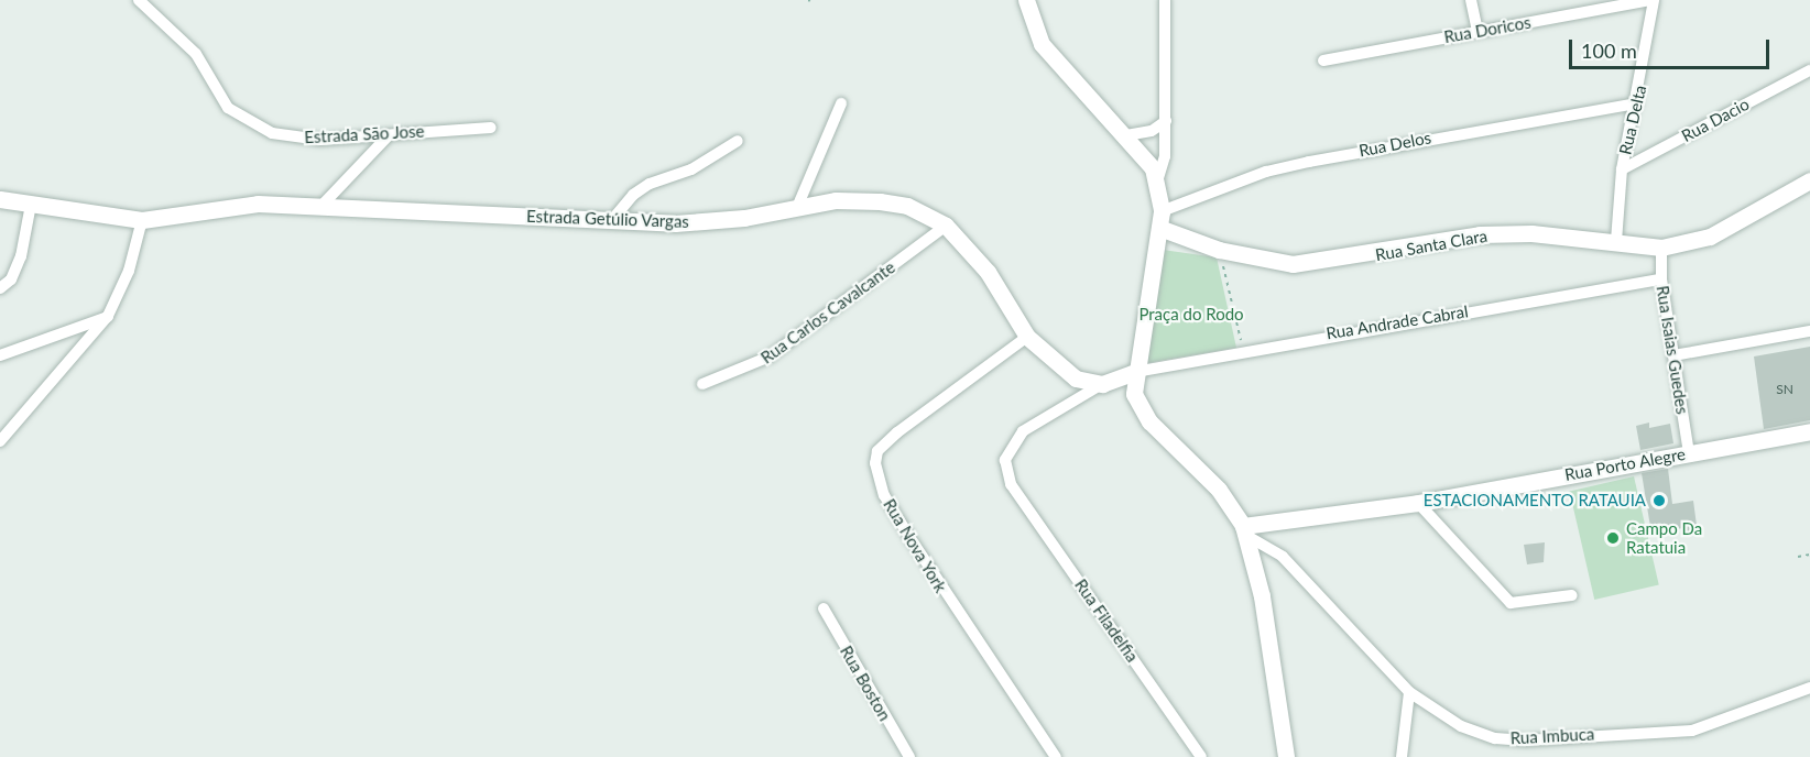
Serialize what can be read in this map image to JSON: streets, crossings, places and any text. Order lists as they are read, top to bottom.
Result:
{
  "streets": {
    "main road": ["Estrada Getúlio Vargas", "Rua Santa Clara", "Rua Porto Alegre"],
    "street": [
      "Rua Doricos",
      "Rua Delta",
      "Rua Dacio",
      "Estrada Sāo Jose",
      "Rua Delos",
      "Rua Carlos Cavalcante",
      "Rua Andrade Cabral",
      "Rua Isaias Guedes",
      "Rua Nova York",
      "Rua Filadelfia",
      "Rua Boston",
      "Rua Imbuca"
    ]
  },
  "crossings": [
    ["Rua Doricos", "Rua Delta"],
    ["Rua Delta", "Rua Dacio"],
    ["Rua Delta", "Rua Delos"],
    ["Rua Delta", "Rua Santa Clara"],
    ["Rua Delos", "Rua Santa Clara"],
    ["Estrada Getúlio Vargas", "Rua Carlos Cavalcante"],
    ["Estrada Getúlio Vargas", "Rua Nova York"],
    ["Estrada Getúlio Vargas", "Rua Filadelfia"],
    ["Rua Santa Clara", "Rua Isaias Guedes"],
    ["Rua Andrade Cabral", "Rua Isaias Guedes"],
    ["Rua Isaias Guedes", "Rua Porto Alegre"],
    ["Rua Porto Alegre", "Rua Imbuca"]
  ],
  "parks": ["Praça do Rodo"],
  "places": ["ESTACIONAMENTO RATAUIA", "Campo Da Ratatuia"],
  "house_numbers": ["SN"],
  "scale_bar": "100 m"
}
